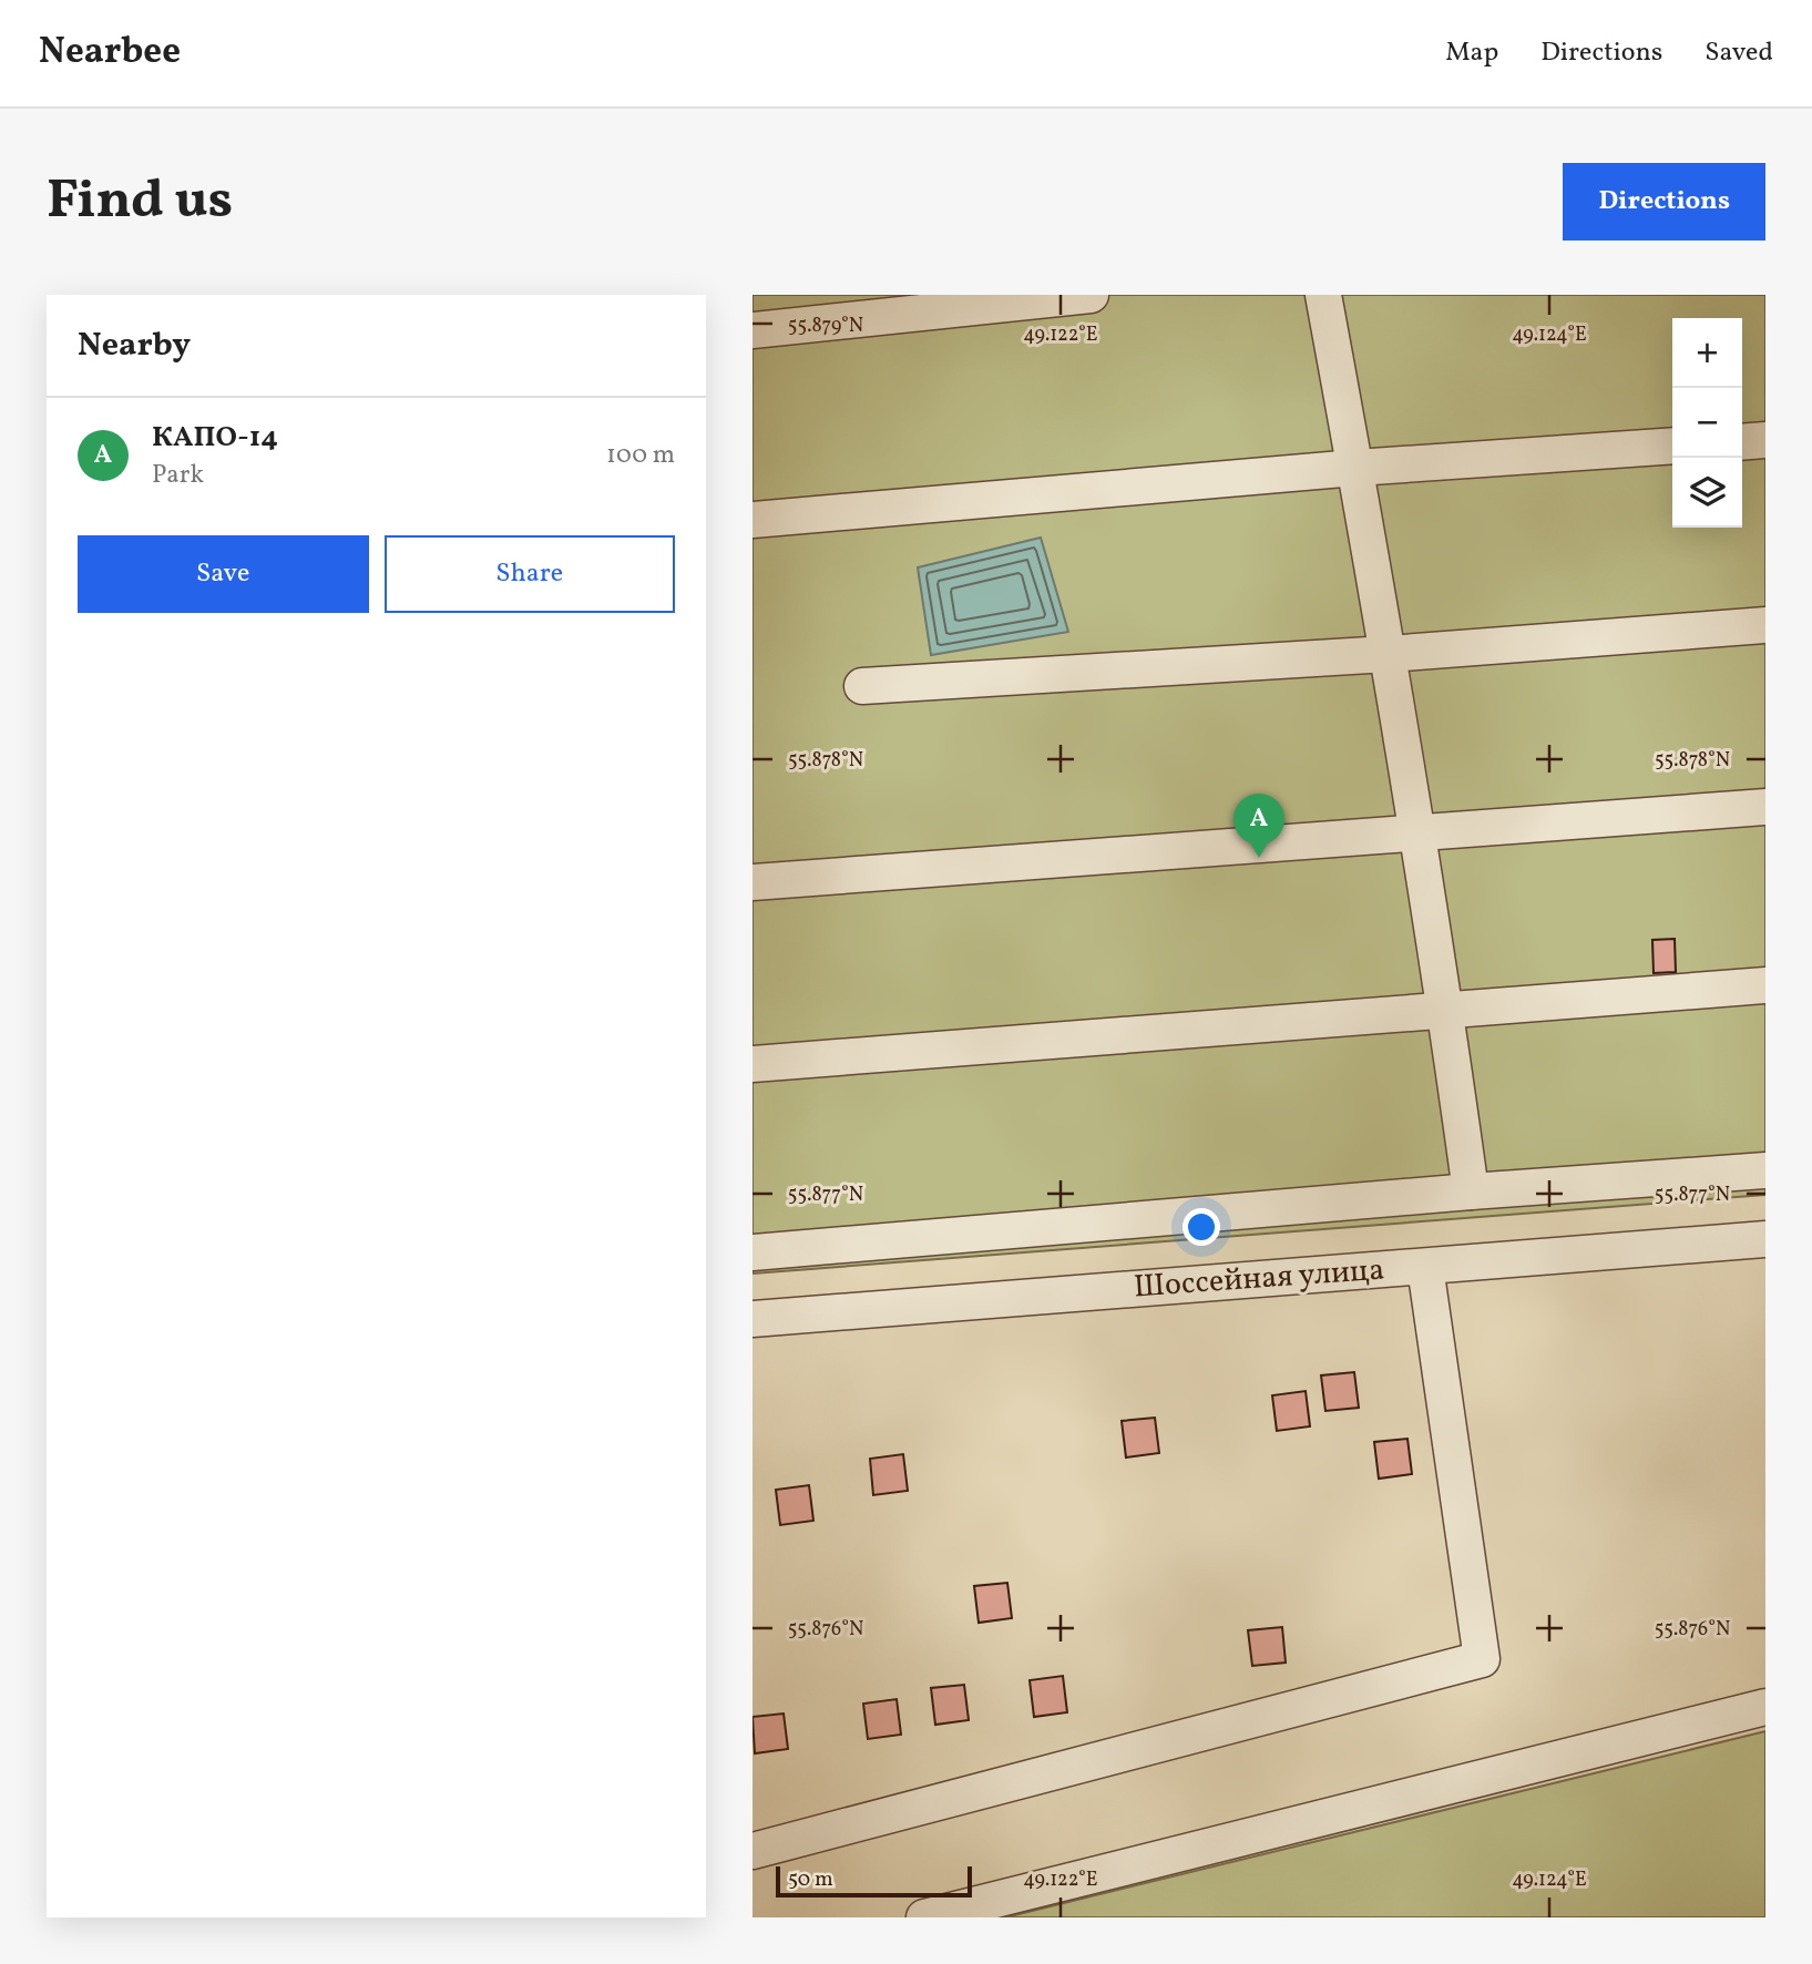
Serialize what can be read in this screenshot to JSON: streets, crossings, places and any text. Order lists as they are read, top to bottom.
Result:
{
  "streets": {
    "street": ["Шоссейная улица"]
  },
  "scale_bar": "50 m",
  "page": {
    "header": "Nearbee",
    "nav": ["Map", "Directions", "Saved"],
    "buttons": [
      "Directions",
      ["Save", "Share"]
    ],
    "title": "Find us",
    "heading": "Nearby",
    "map_buttons": ["+", "−"],
    "list": [
      {
        "mark": "A",
        "name": "КАПО-14",
        "note": "Park",
        "value": "100 m"
      }
    ],
    "pins": "A",
    "scale": "50 m"
  },
  "coordinates": [
    "55.879°N",
    "49.122°E",
    "49.124°E",
    "55.878°N",
    "55.877°N",
    "55.876°N"
  ]
}
